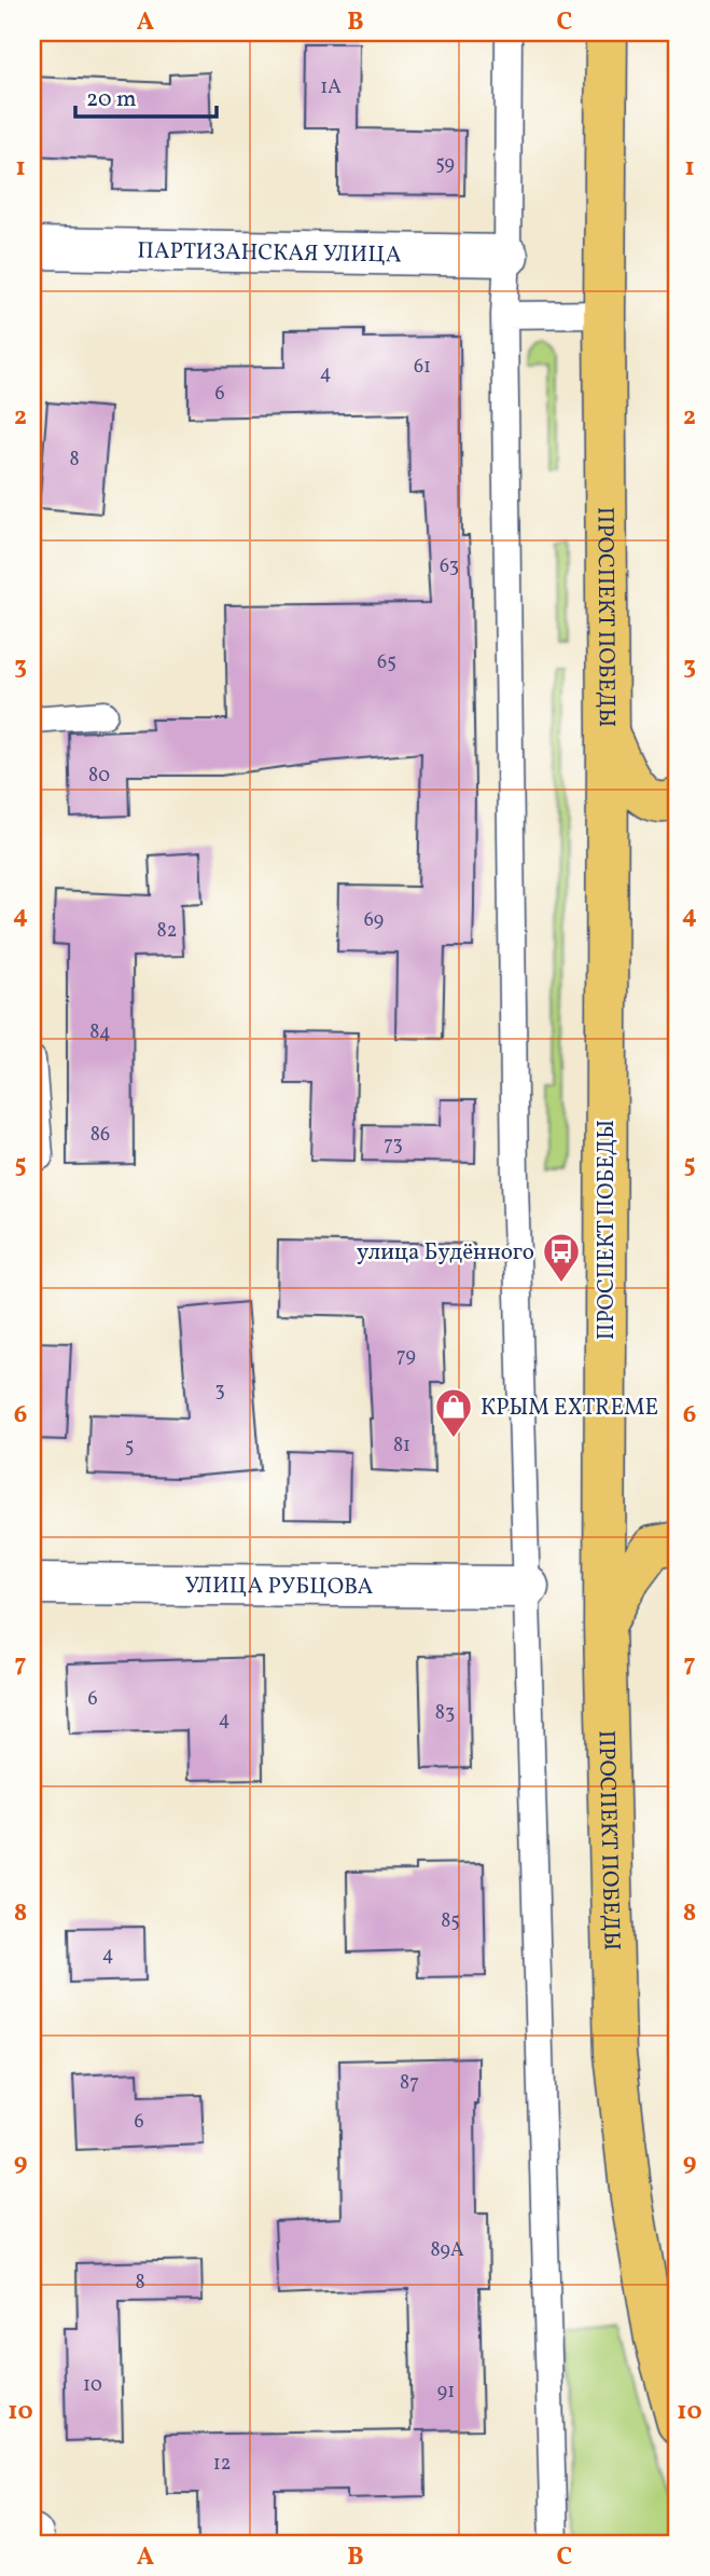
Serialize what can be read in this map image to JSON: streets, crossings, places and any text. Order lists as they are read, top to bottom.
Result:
{
  "streets": {
    "main road": ["ПРОСПЕКТ ПОБЕДЫ"],
    "street": ["ПАРТИЗАНСКАЯ УЛИЦА", "УЛИЦА РУБЦОВА"]
  },
  "places": {
    "bus stop": ["улица Будённого"],
    "shop": ["КРЫМ EXTREME"]
  },
  "house_numbers": [
    "1А",
    "59",
    "61",
    "4",
    "6",
    "8",
    "63",
    "65",
    "80",
    "69",
    "82",
    "84",
    "86",
    "73",
    "79",
    "3",
    "81",
    "5",
    "6",
    "83",
    "4",
    "85",
    "4",
    "87",
    "6",
    "89А",
    "8",
    "10",
    "91",
    "12"
  ],
  "scale_bar": "20 m",
  "grid": {
    "columns": ["A", "B", "C"],
    "rows": [
      "1",
      "2",
      "3",
      "4",
      "5",
      "6",
      "7",
      "8",
      "9",
      "10"
    ]
  }
}
